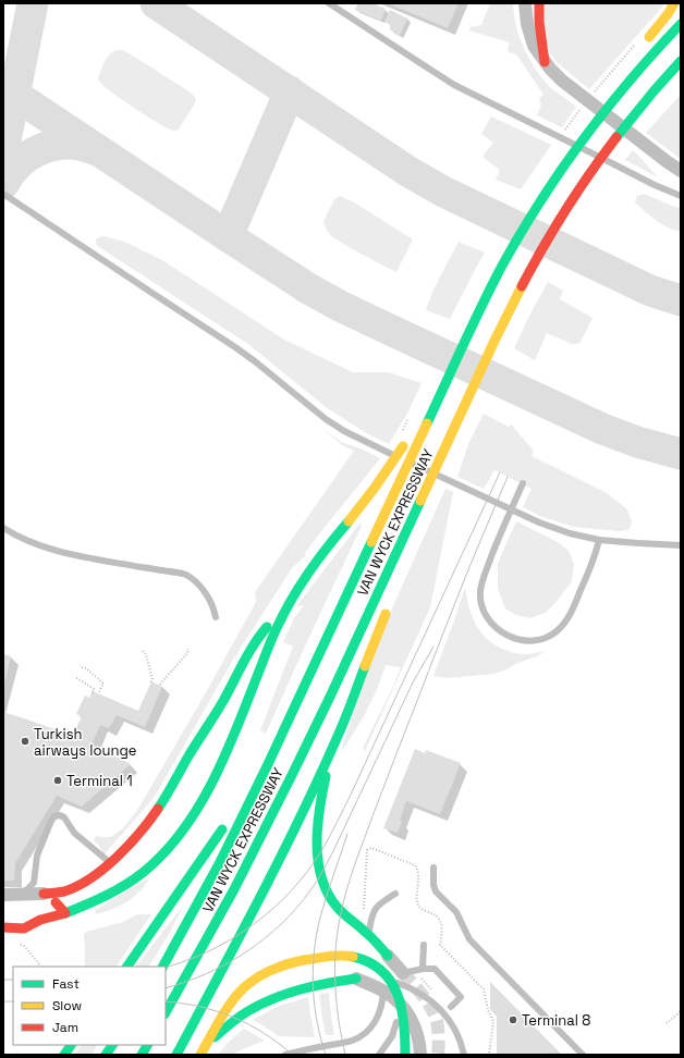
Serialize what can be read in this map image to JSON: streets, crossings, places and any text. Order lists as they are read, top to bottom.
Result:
{
  "streets": {
    "main road": ["VAN WYCK EXPRESSWAY"]
  },
  "places": ["Turkish airways lounge", "Terminal 1", "Terminal 8"],
  "legend": ["Fast", "Slow", "Jam"]
}
